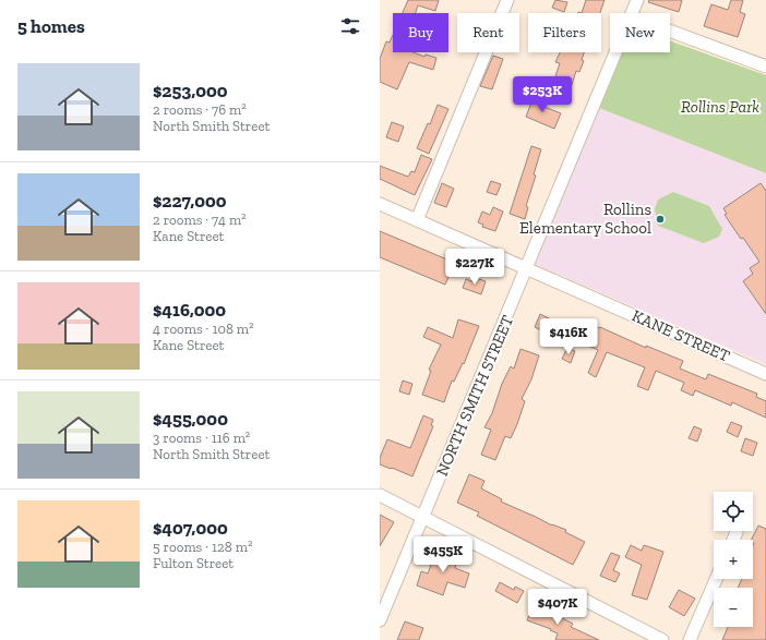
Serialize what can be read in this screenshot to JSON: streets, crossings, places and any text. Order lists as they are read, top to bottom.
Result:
{
  "streets": {
    "street": ["KANE STREET", "NORTH SMITH STREET"]
  },
  "crossings": [
    ["KANE STREET", "NORTH SMITH STREET"]
  ],
  "parks": ["Rollins Park"],
  "places": ["Rollins Elementary School"],
  "page": {
    "heading": "5 homes",
    "chip": [
      "Buy",
      "Rent",
      "Filters",
      "New"
    ],
    "list": [
      {
        "name": "$253,000",
        "note": "2 rooms · 76 m² · North Smith Street"
      },
      {
        "name": "$227,000",
        "note": "2 rooms · 74 m² · Kane Street"
      },
      {
        "name": "$416,000",
        "note": "4 rooms · 108 m² · Kane Street"
      },
      {
        "name": "$455,000",
        "note": "3 rooms · 116 m² · North Smith Street"
      },
      {
        "name": "$407,000",
        "note": "5 rooms · 128 m² · Fulton Street"
      }
    ],
    "price": [
      "$253K",
      "$227K",
      "$416K",
      "$455K",
      "$407K"
    ],
    "map_buttons": ["+", "−"]
  }
}
